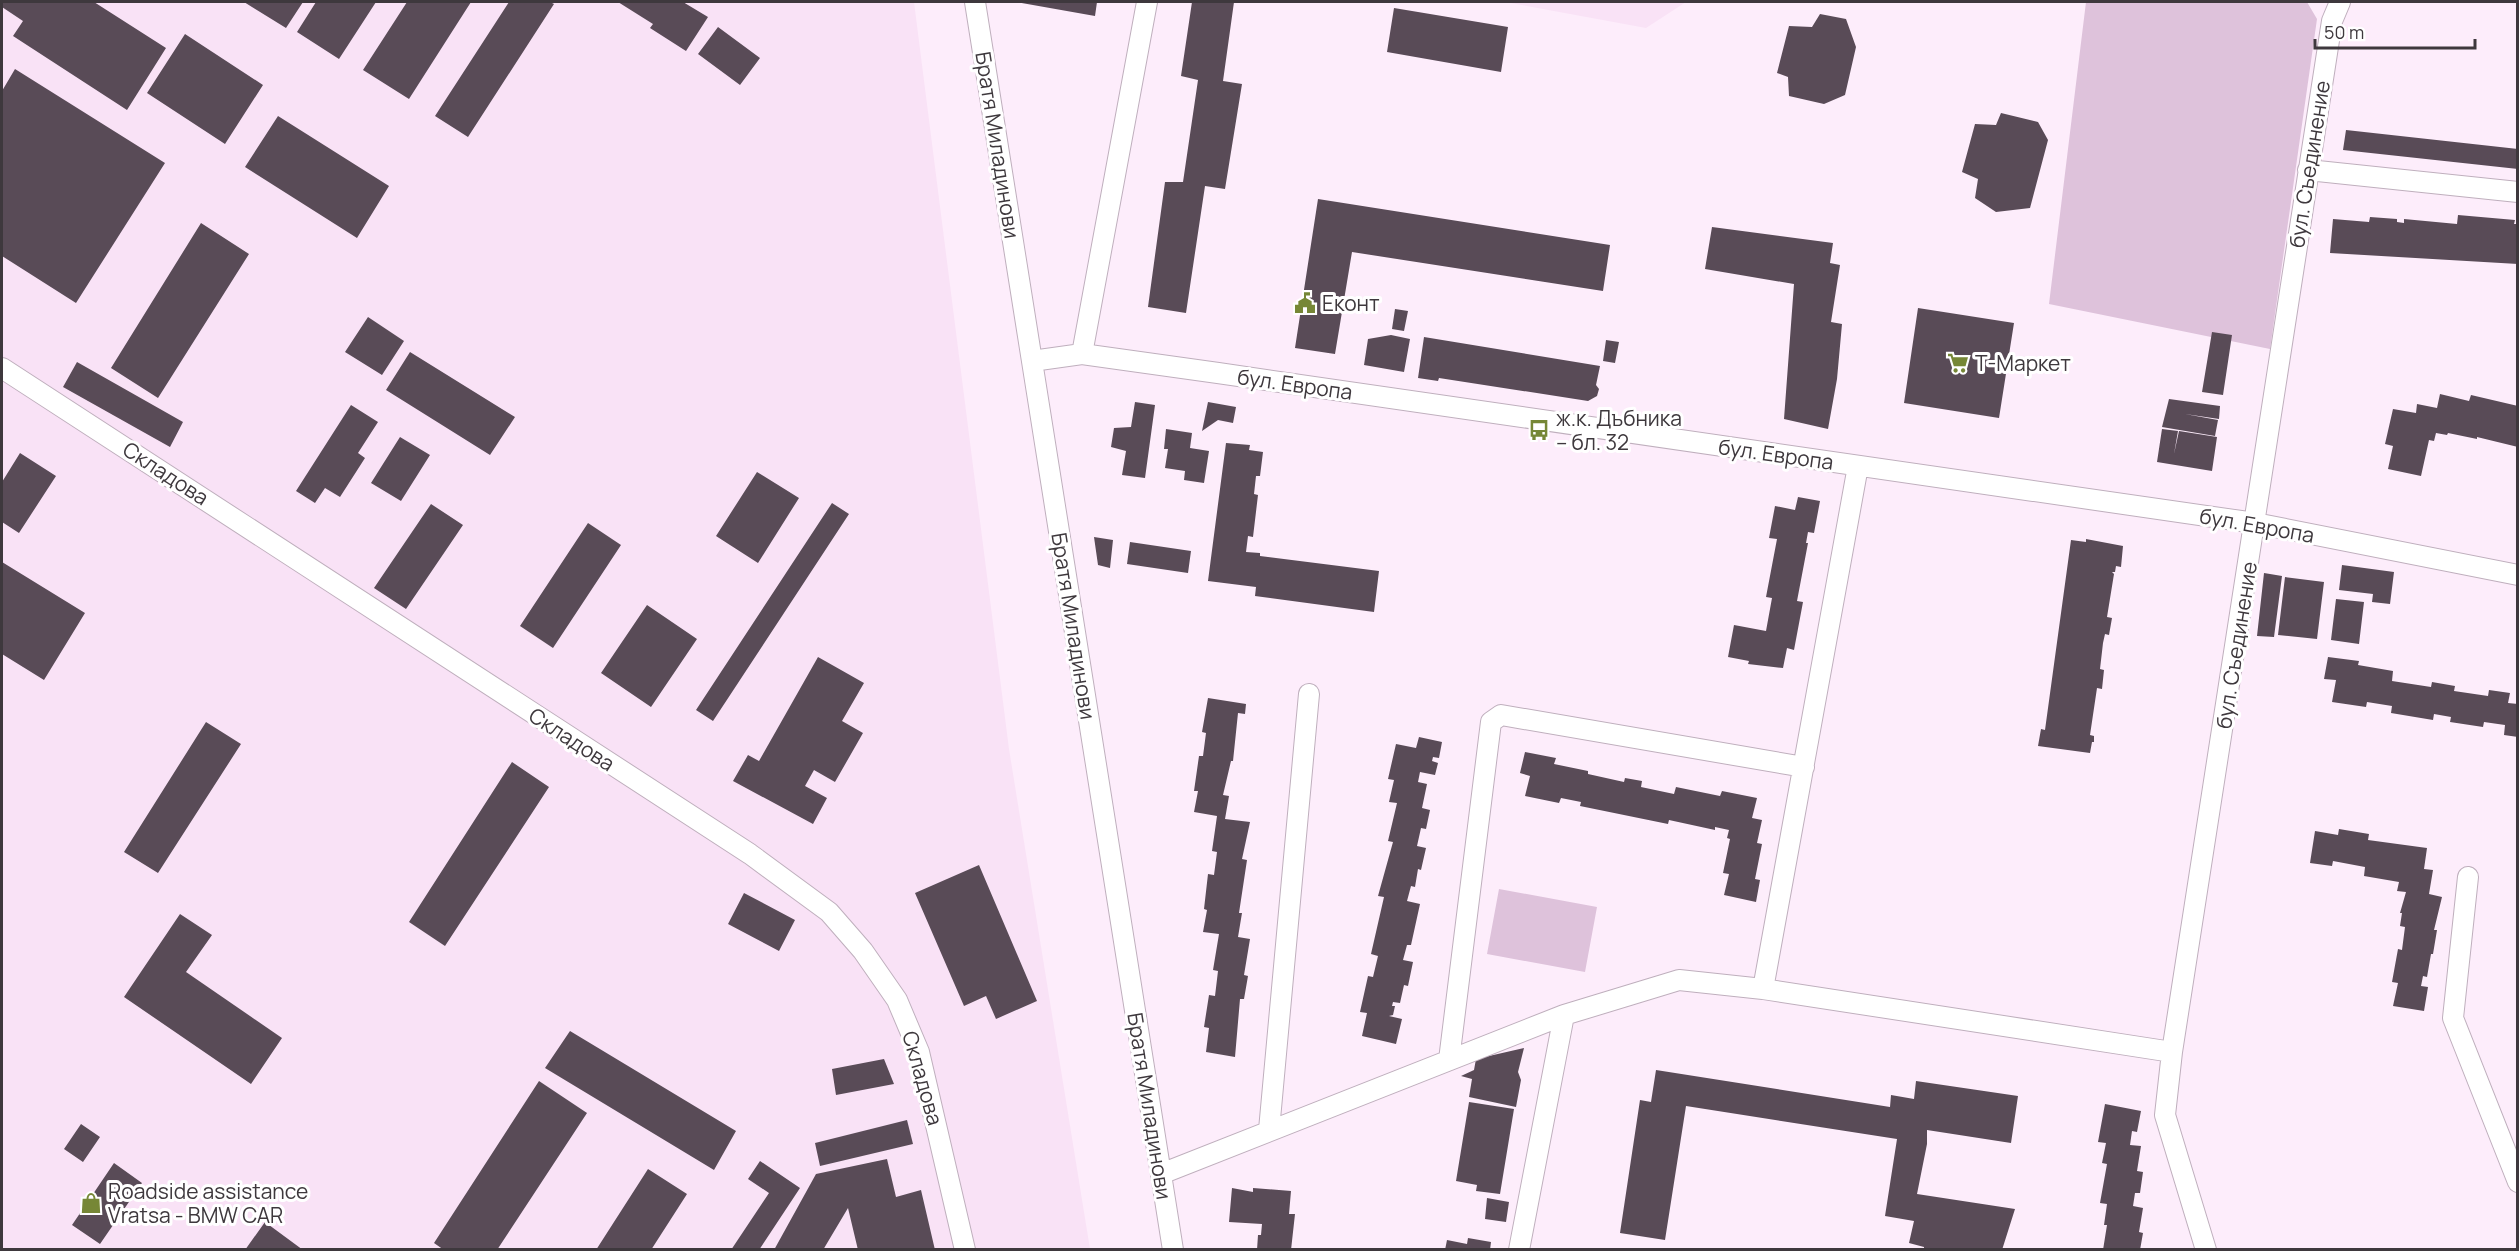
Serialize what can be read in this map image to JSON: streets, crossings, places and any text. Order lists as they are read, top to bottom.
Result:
{
  "streets": {
    "street": [
      "Братя Миладинови",
      "бул. Съединение",
      "бул. Европа",
      "Складова"
    ]
  },
  "crossings": [
    ["Братя Миладинови", "бул. Европа"],
    ["бул. Съединение", "бул. Европа"]
  ],
  "places": {
    "public building": ["Еконт"],
    "supermarket": ["Т-Маркет"],
    "bus stop": ["ж.к. Дъбника – бл. 32"],
    "shop": ["Roadside assistance Vratsa - BMW CAR"]
  },
  "scale_bar": "50 m"
}
